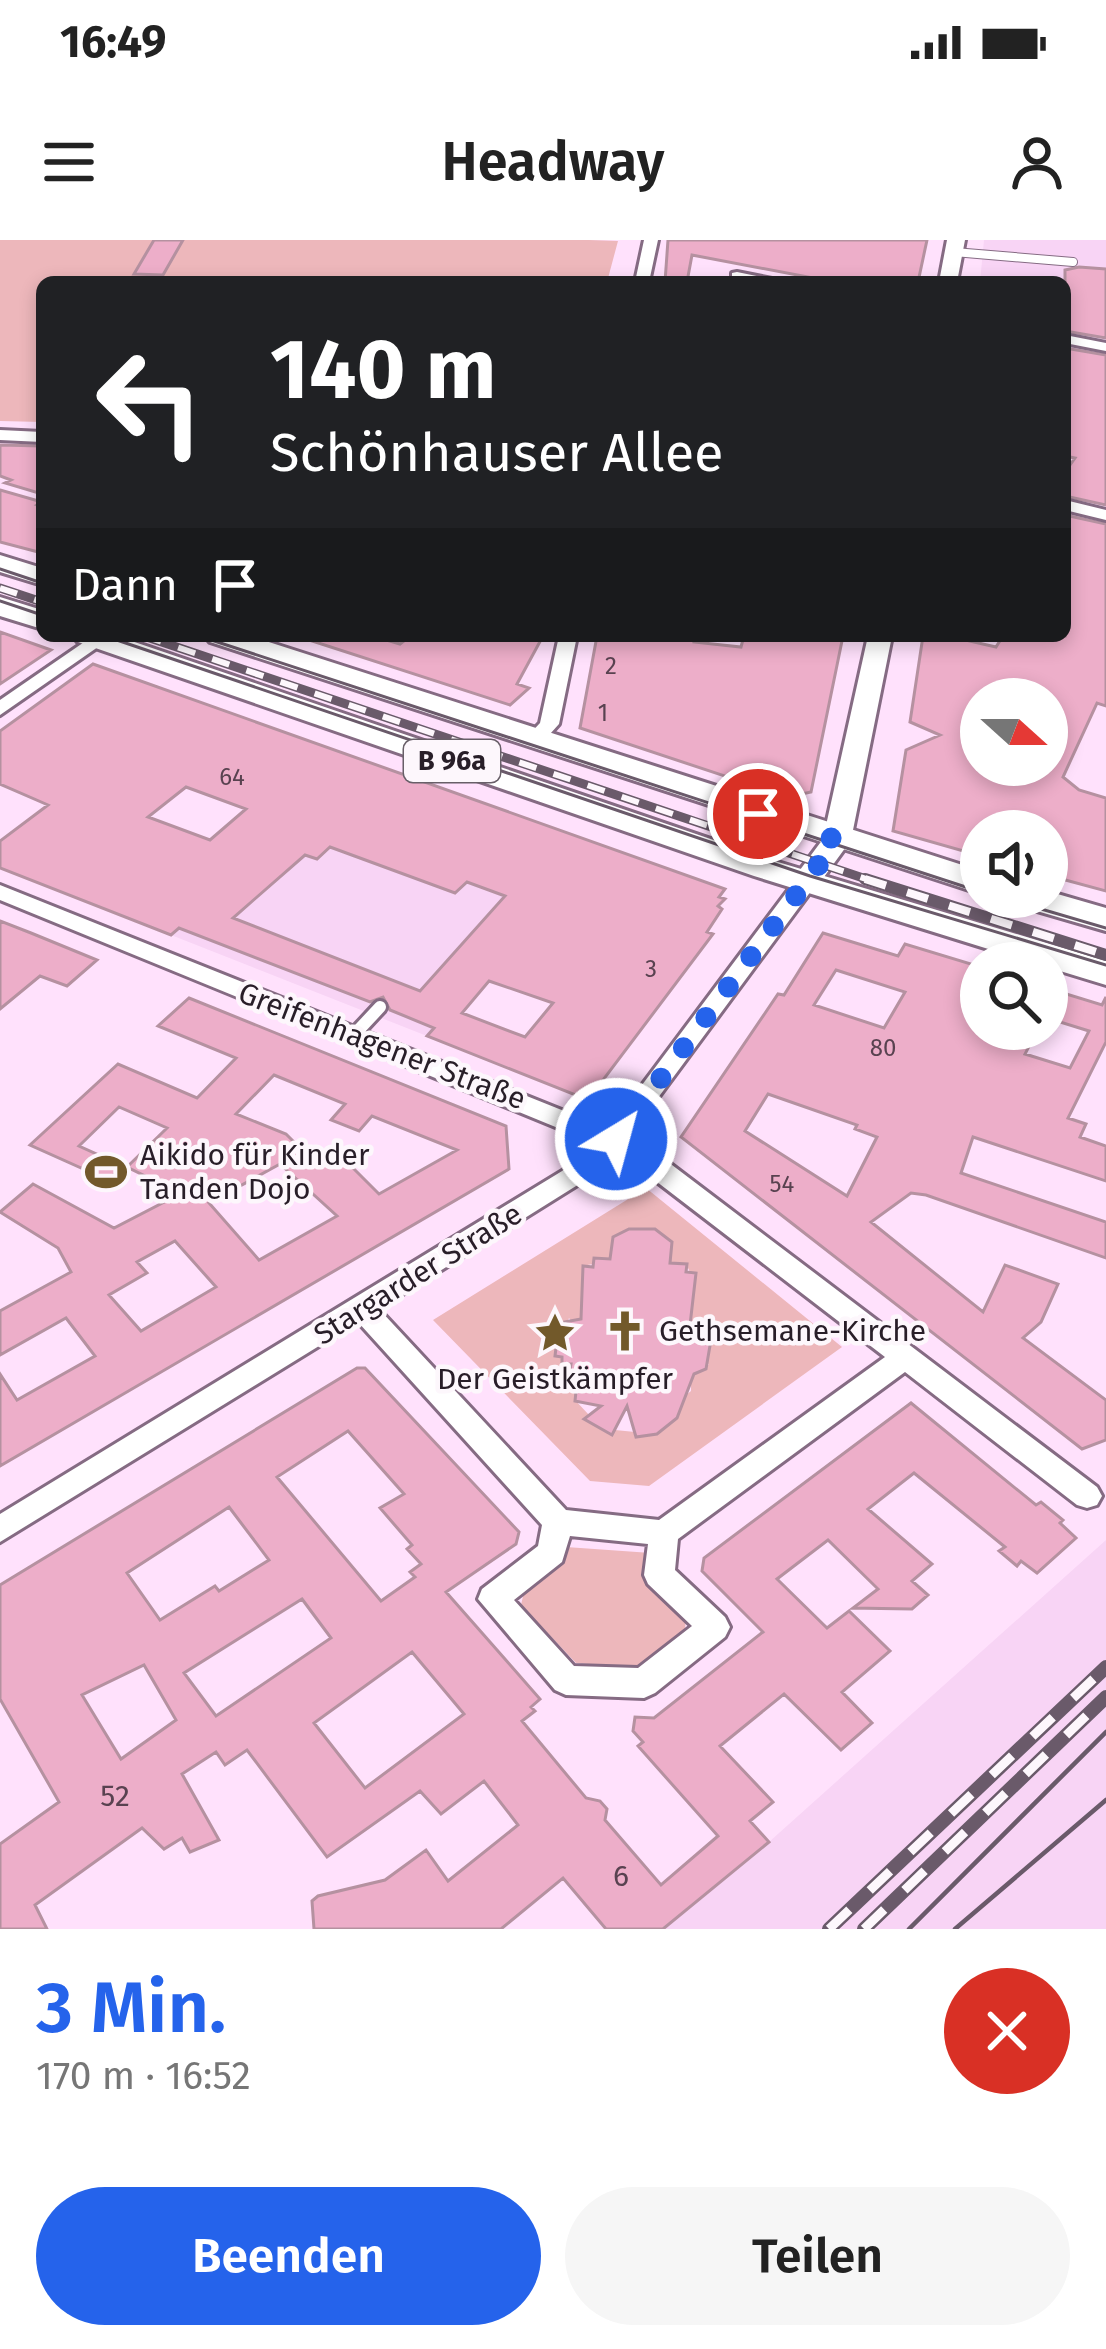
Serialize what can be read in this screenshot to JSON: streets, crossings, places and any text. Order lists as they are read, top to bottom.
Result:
{
  "streets": {
    "main road": ["B 96a"],
    "street": ["Greifenhagener Straße", "Stargarder Straße"]
  },
  "crossings": [
    ["B 96a", "Stargarder Straße"],
    ["Greifenhagener Straße", "Stargarder Straße"]
  ],
  "places": {
    "sports": ["Aikido für Kinder Tanden Dojo"],
    "church": ["Gethsemane-Kirche"],
    "place": ["Der Geistkämpfer"]
  },
  "house_numbers": [
    "2",
    "1",
    "64",
    "3",
    "80",
    "54",
    "52",
    "6"
  ],
  "north": "right",
  "page": {
    "status": "16:49",
    "header": "Headway",
    "turn": ["140 m", "Schönhauser Allee"],
    "then": "Dann",
    "heading": ["3 Min.", "170 m · 16:52"],
    "buttons": ["Beenden", "Teilen"]
  }
}
